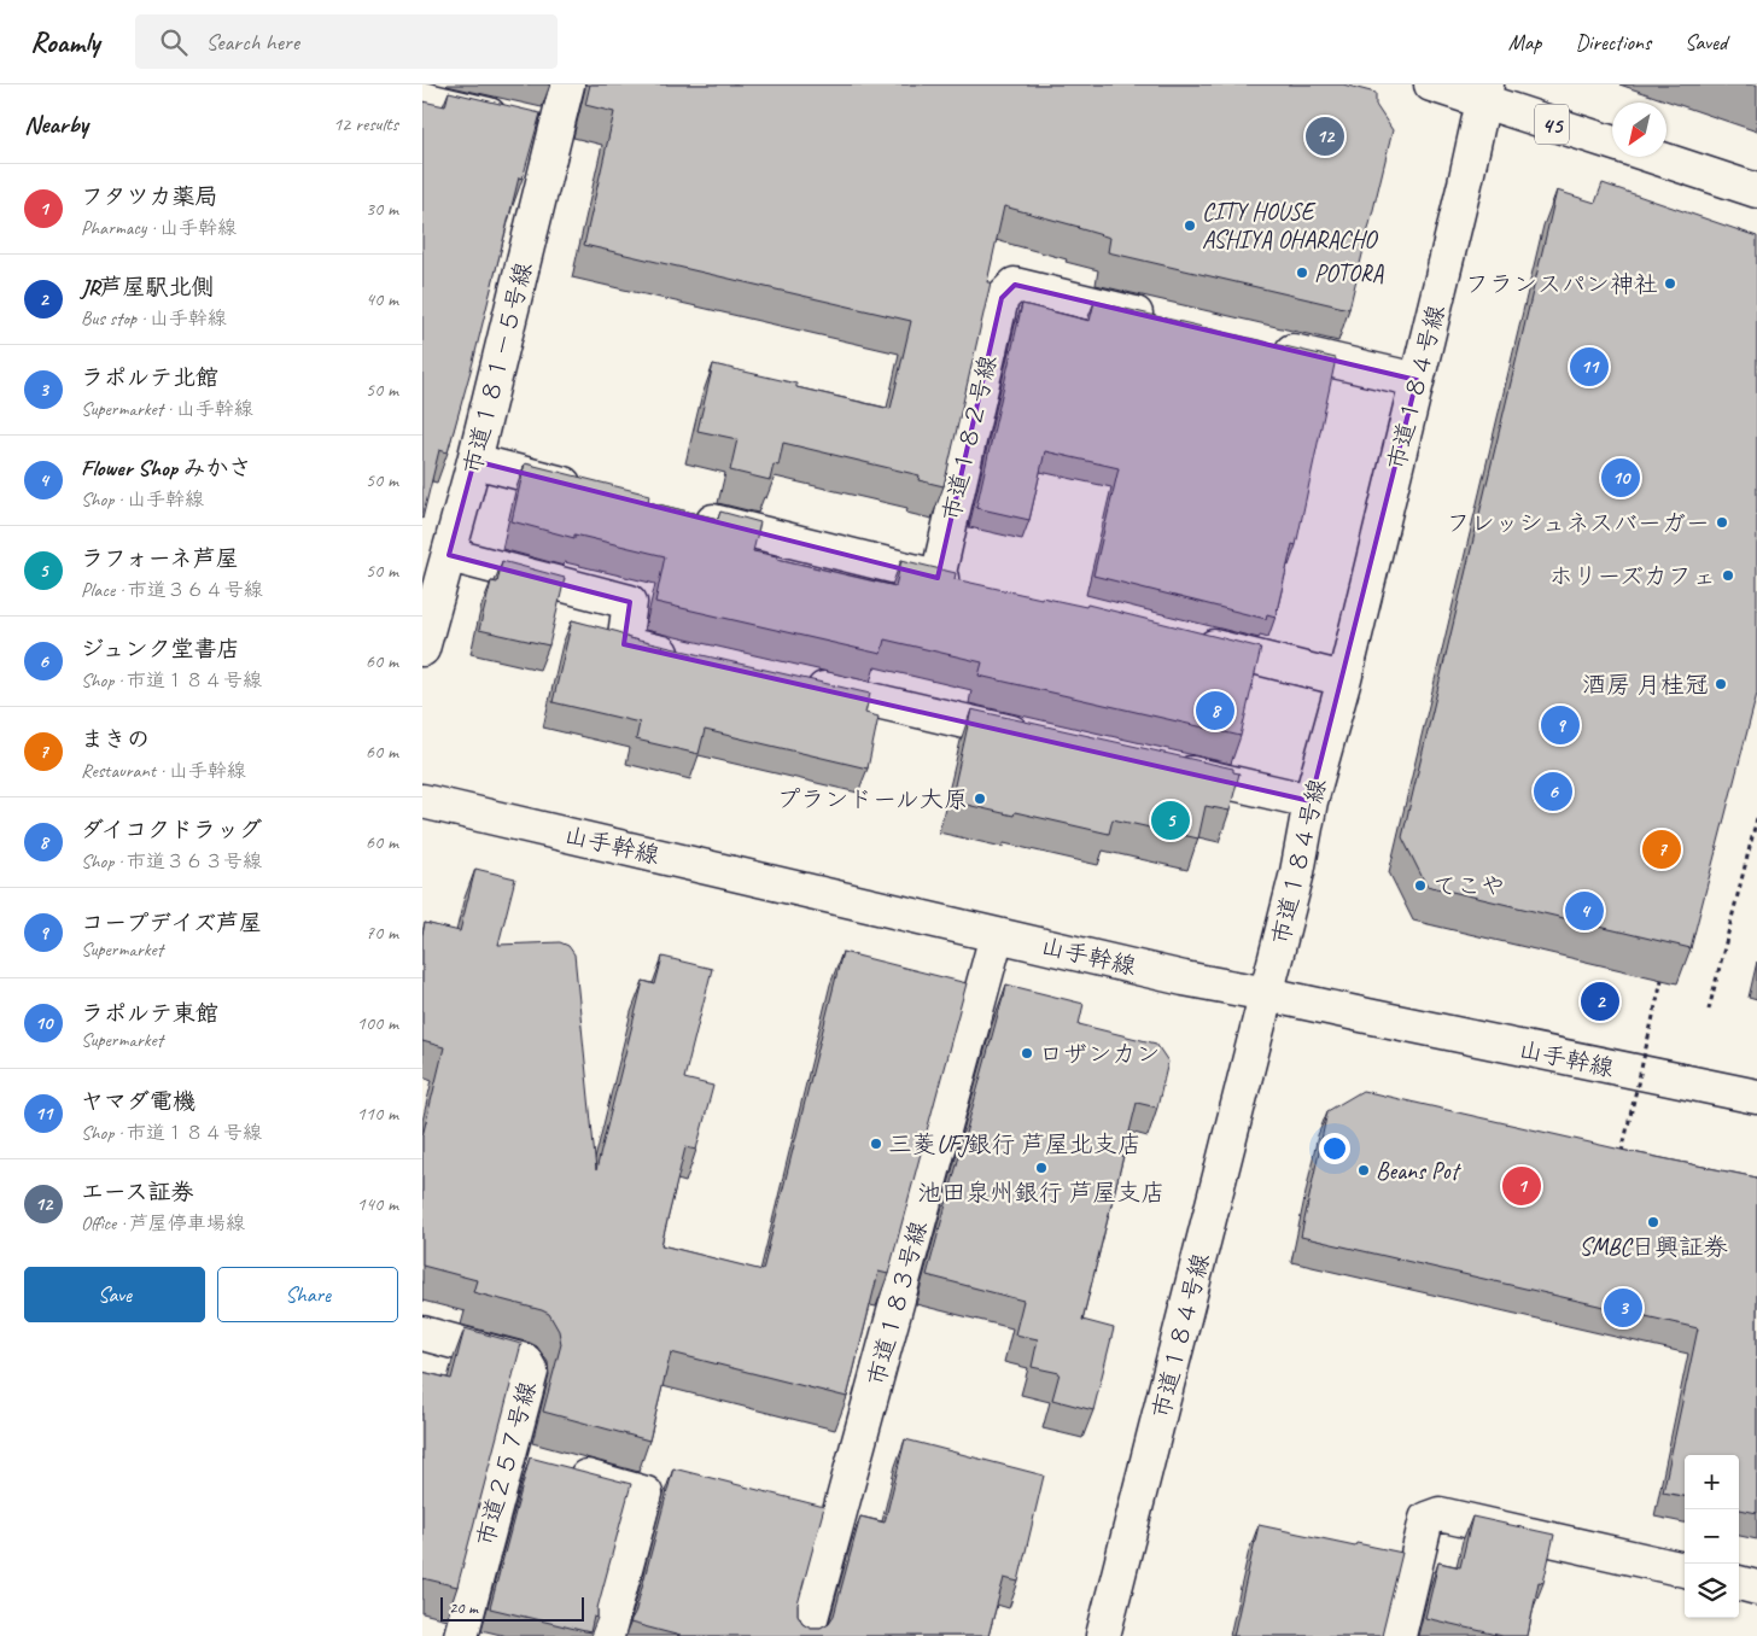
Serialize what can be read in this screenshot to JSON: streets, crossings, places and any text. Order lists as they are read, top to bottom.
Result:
{
  "streets": {
    "street": [
      "45",
      "市道１８１－５号線",
      "市道１８４号線",
      "市道１８２号線",
      "山手幹線",
      "市道１８３号線",
      "市道２５７号線"
    ]
  },
  "crossings": [
    ["45", "市道１８４号線"],
    ["市道１８４号線", "山手幹線"],
    ["山手幹線", "市道１８３号線"]
  ],
  "places": [
    "CITY HOUSE ASHIYA OHARACHO",
    "POTORA",
    "フランスパン神社",
    "フレッシュネスバーガー",
    "ホリーズカフェ",
    "酒房 月桂冠",
    "プランドール大原",
    "てこや",
    "ロザンカン",
    "三菱UFJ銀行 芦屋北支店",
    "池田泉州銀行 芦屋支店",
    "Beans Pot",
    "SMBC日興証券"
  ],
  "scale_bar": "20 m",
  "north": "bottom left",
  "page": {
    "header": "Roamly",
    "search": "Search here",
    "nav": ["Map", "Directions", "Saved"],
    "heading": ["Nearby", "12 results"],
    "pins": [
      "12",
      "11",
      "10",
      "8",
      "9",
      "6",
      "5",
      "7",
      "4",
      "2",
      "1",
      "3"
    ],
    "list": [
      {
        "mark": "1",
        "name": "フタツカ薬局",
        "note": "Pharmacy · 山手幹線",
        "value": "30 m"
      },
      {
        "mark": "2",
        "name": "JR芦屋駅北側",
        "note": "Bus stop · 山手幹線",
        "value": "40 m"
      },
      {
        "mark": "3",
        "name": "ラポルテ北館",
        "note": "Supermarket · 山手幹線",
        "value": "50 m"
      },
      {
        "mark": "4",
        "name": "Flower Shop みかさ",
        "note": "Shop · 山手幹線",
        "value": "50 m"
      },
      {
        "mark": "5",
        "name": "ラフォーネ芦屋",
        "note": "Place · 市道３６４号線",
        "value": "50 m"
      },
      {
        "mark": "6",
        "name": "ジュンク堂書店",
        "note": "Shop · 市道１８４号線",
        "value": "60 m"
      },
      {
        "mark": "7",
        "name": "まきの",
        "note": "Restaurant · 山手幹線",
        "value": "60 m"
      },
      {
        "mark": "8",
        "name": "ダイコクドラッグ",
        "note": "Shop · 市道３６３号線",
        "value": "60 m"
      },
      {
        "mark": "9",
        "name": "コープデイズ芦屋",
        "note": "Supermarket",
        "value": "70 m"
      },
      {
        "mark": "10",
        "name": "ラポルテ東館",
        "note": "Supermarket",
        "value": "100 m"
      },
      {
        "mark": "11",
        "name": "ヤマダ電機",
        "note": "Shop · 市道１８４号線",
        "value": "110 m"
      },
      {
        "mark": "12",
        "name": "エース証券",
        "note": "Office · 芦屋停車場線",
        "value": "140 m"
      }
    ],
    "buttons": ["Save", "Share"],
    "map_buttons": ["+", "−"],
    "scale": "20 m"
  }
}
